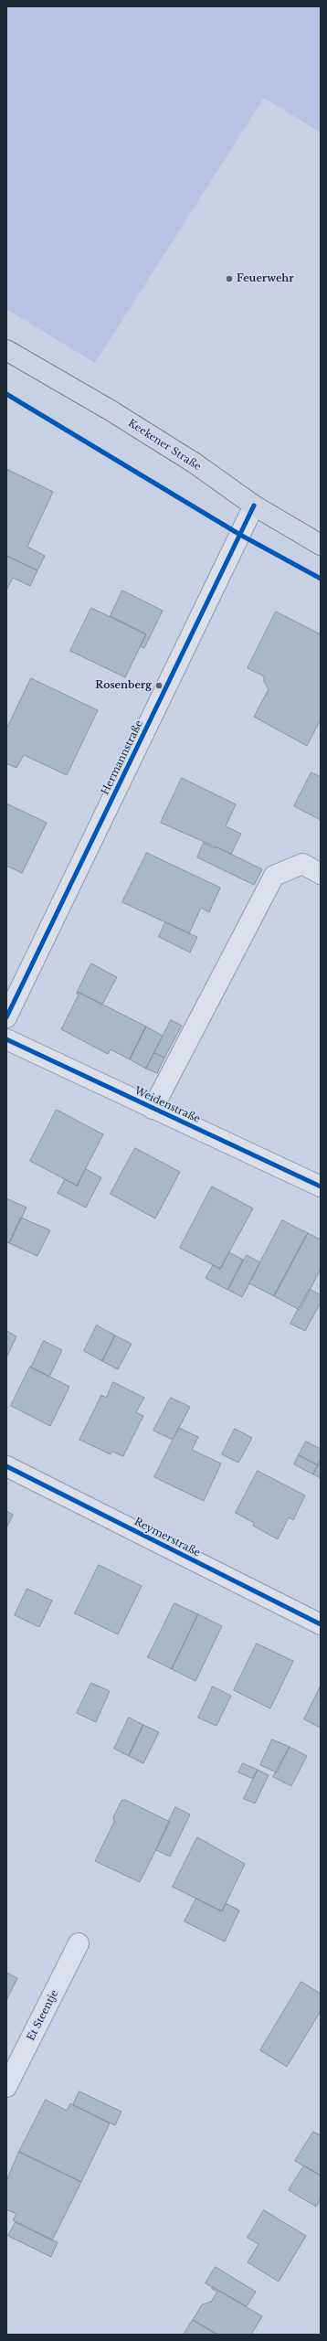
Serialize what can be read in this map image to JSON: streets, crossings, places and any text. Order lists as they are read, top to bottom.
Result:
{
  "streets": {
    "main road": ["Keekener Straße"],
    "street": [
      "Hermannstraße",
      "Weidenstraße",
      "Reymerstraße",
      "Et Steentje"
    ]
  },
  "crossings": [
    ["Keekener Straße", "Hermannstraße"]
  ],
  "places": ["Feuerwehr", "Rosenberg"]
}
